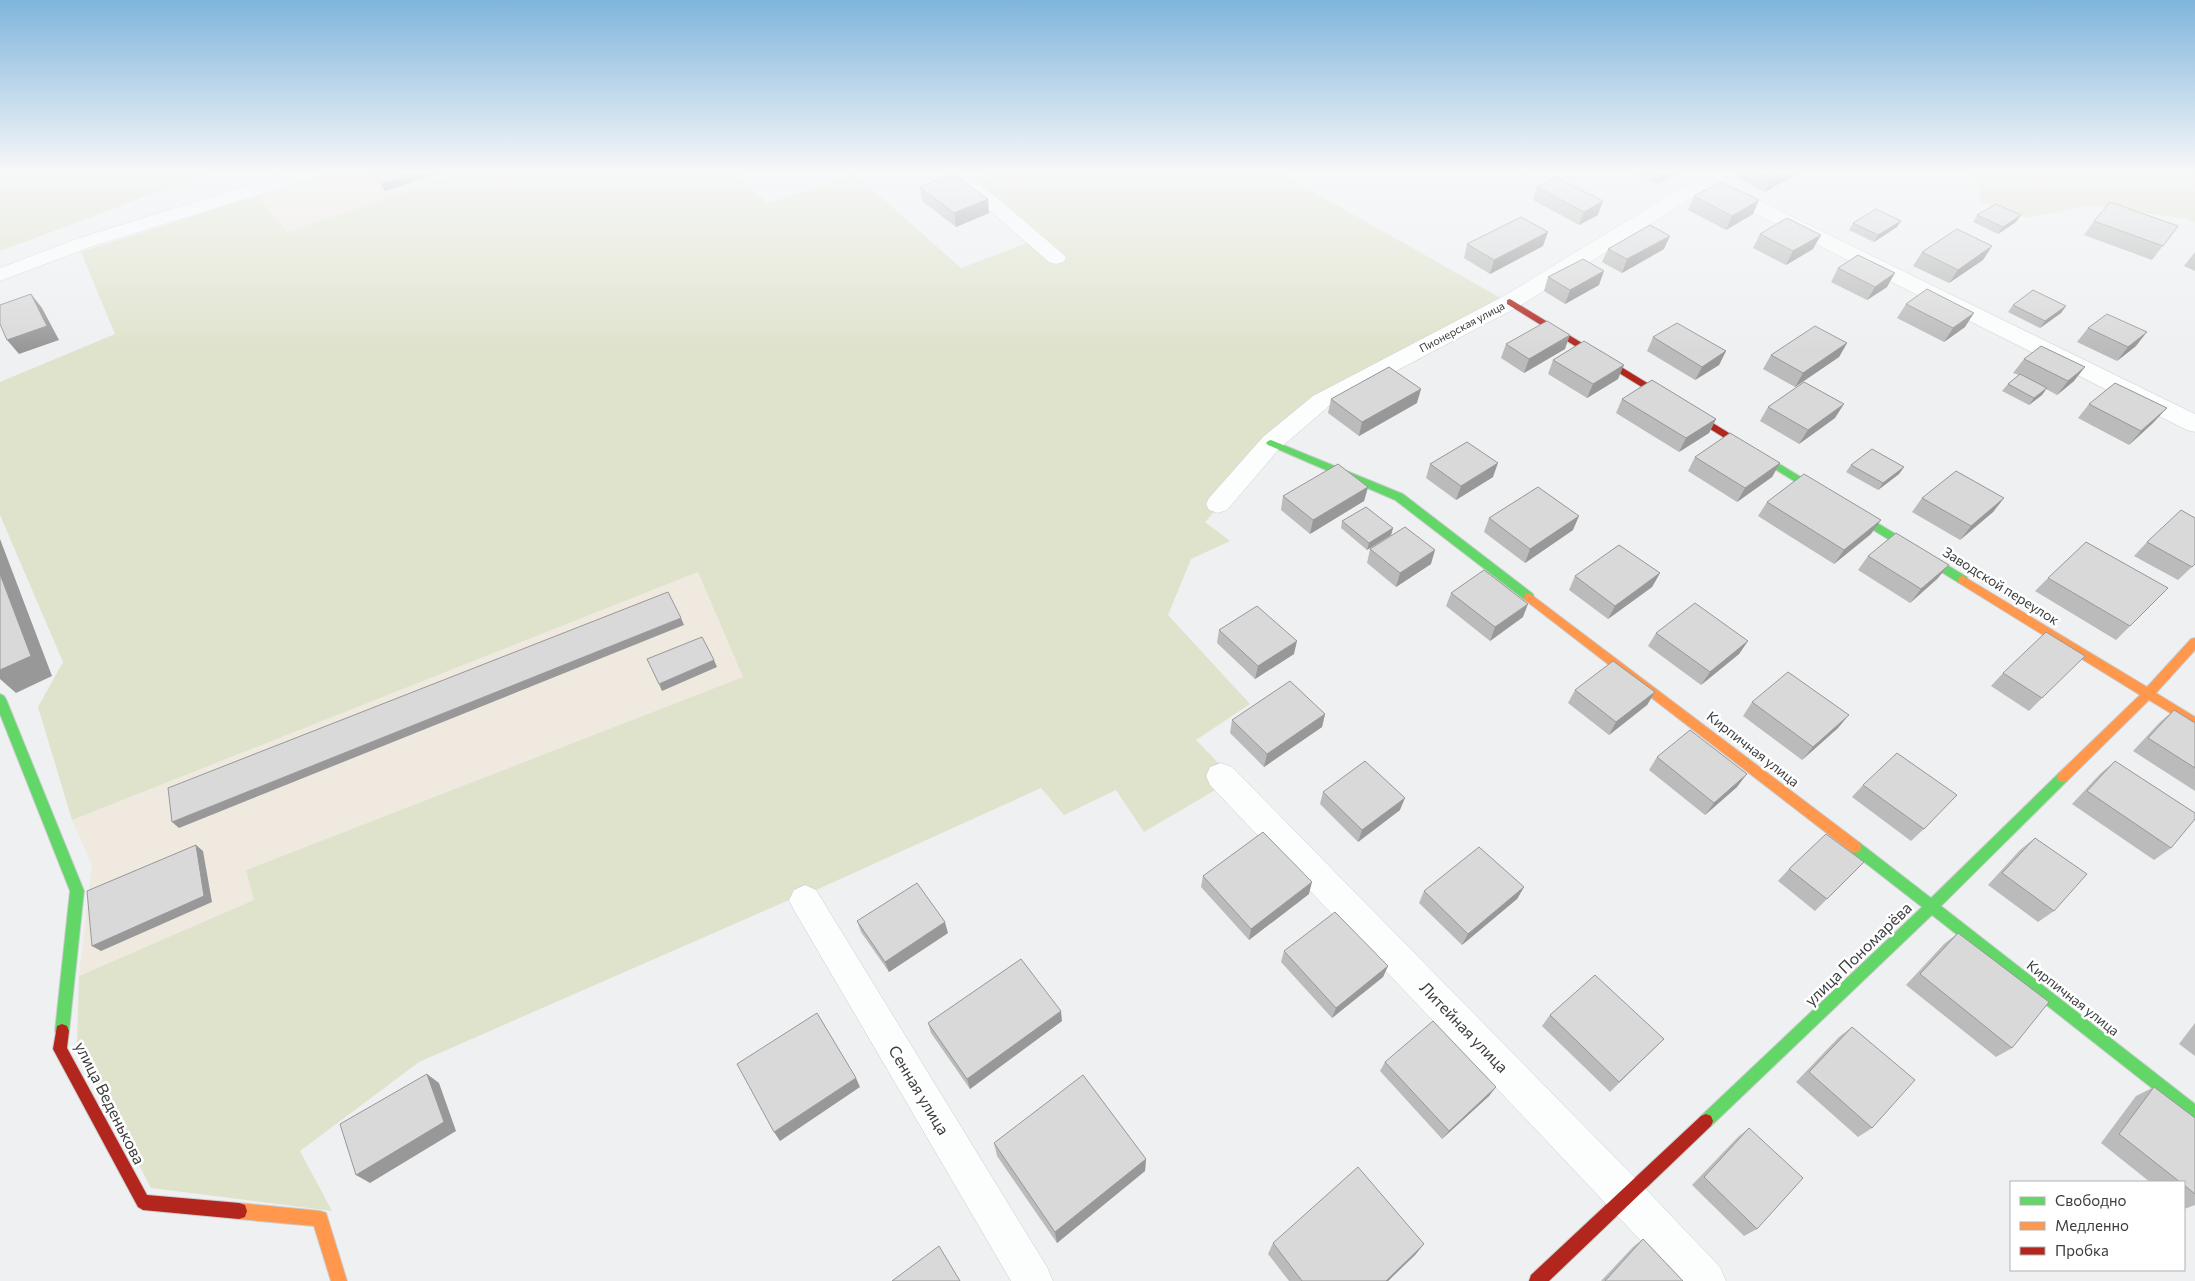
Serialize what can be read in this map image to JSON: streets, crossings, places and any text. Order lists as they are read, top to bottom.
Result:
{
  "streets": {
    "street": [
      "Пионерская улица",
      "Заводской переулок",
      "Кирпичная улица",
      "улица Пономарёва",
      "Литейная улица",
      "Сенная улица",
      "улица Веденькова"
    ]
  },
  "crossings": [
    ["Пионерская улица", "Заводской переулок"],
    ["Пионерская улица", "Кирпичная улица"],
    ["Заводской переулок", "улица Пономарёва"],
    ["Кирпичная улица", "улица Пономарёва"],
    ["улица Пономарёва", "Литейная улица"]
  ],
  "legend": ["Свободно", "Медленно", "Пробка"]
}
